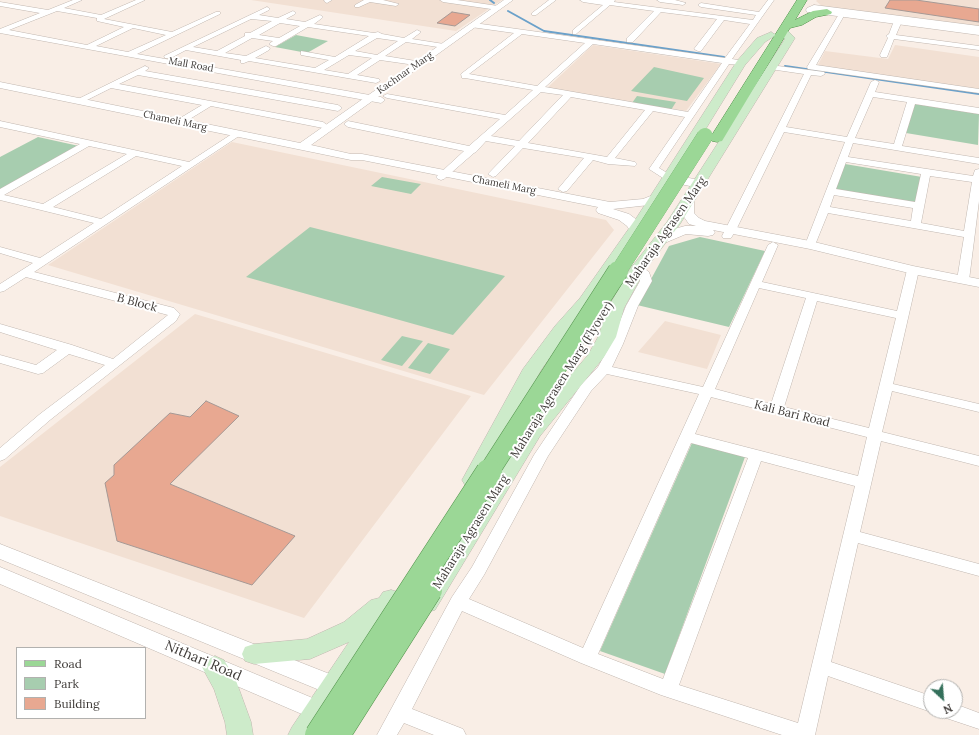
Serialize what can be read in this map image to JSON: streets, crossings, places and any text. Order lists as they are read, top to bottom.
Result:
{
  "streets": {
    "main road": ["Maharaja Agrasen Marg", "Maharaja Agrasen Marg (Flyover)"],
    "street": [
      "Mall Road",
      "Kachnar Marg",
      "Chameli Marg",
      "B Block",
      "Kali Bari Road",
      "Nithari Road"
    ]
  },
  "crossings": [
    ["Mall Road", "Kachnar Marg"],
    ["Kachnar Marg", "Chameli Marg"],
    ["Maharaja Agrasen Marg", "Maharaja Agrasen Marg (Flyover)"],
    ["Maharaja Agrasen Marg", "Nithari Road"],
    ["Maharaja Agrasen Marg (Flyover)", "Nithari Road"]
  ],
  "legend": ["Road", "Park", "Building"],
  "north": "bottom right"
}
